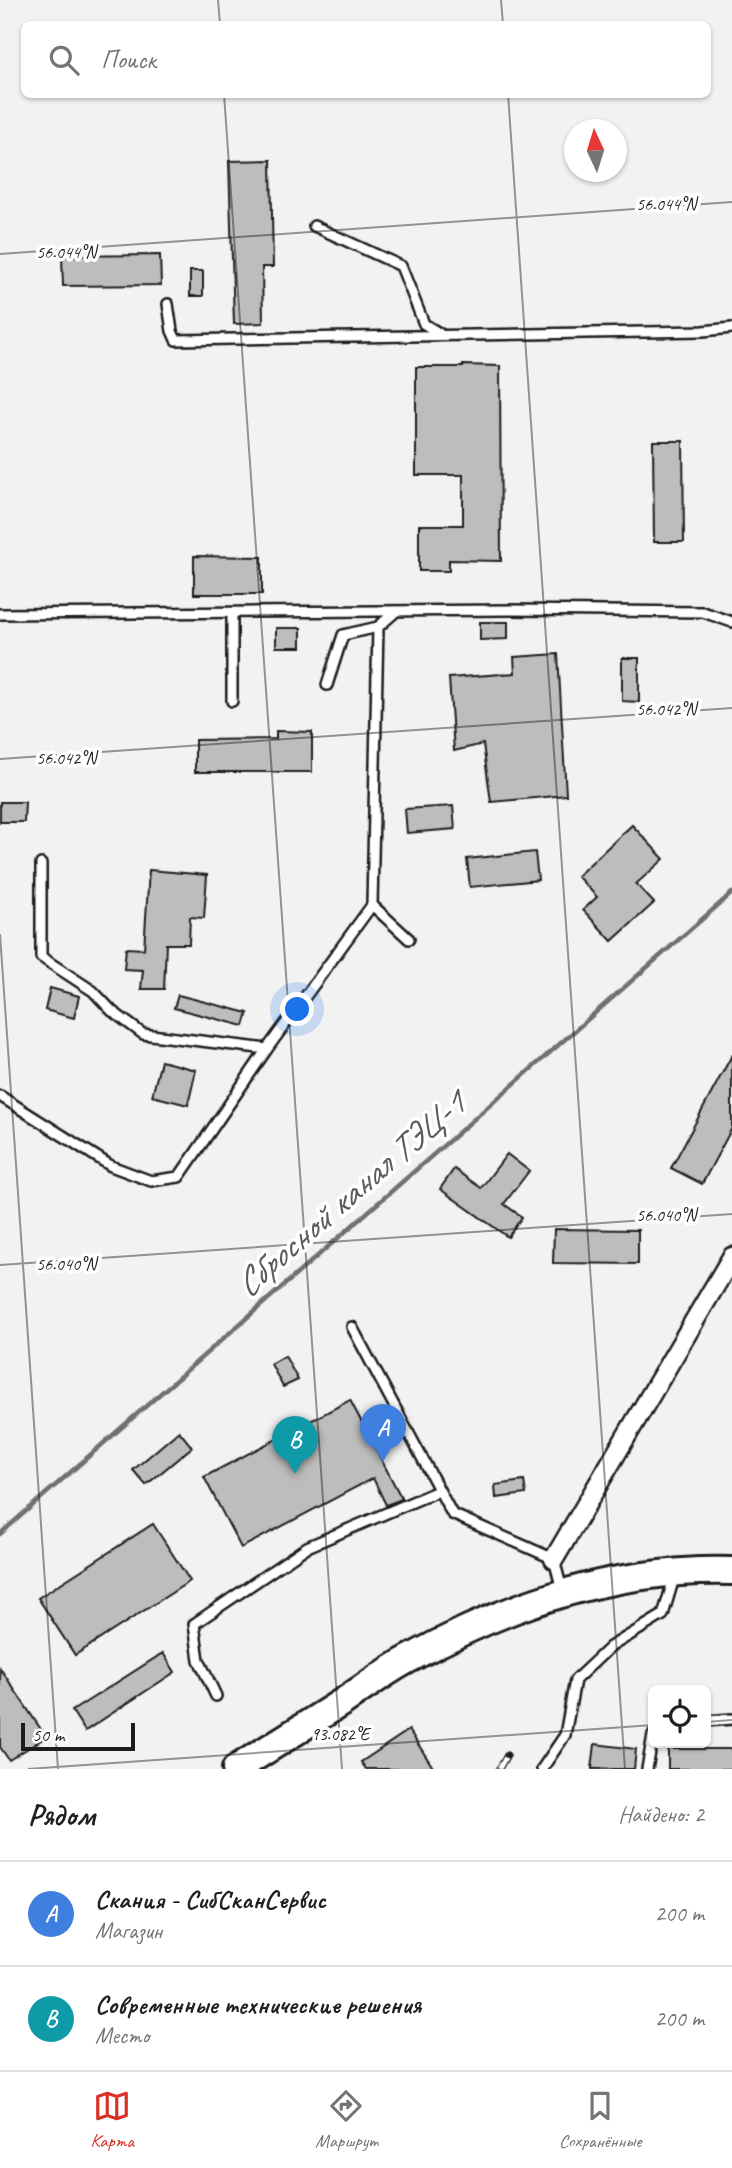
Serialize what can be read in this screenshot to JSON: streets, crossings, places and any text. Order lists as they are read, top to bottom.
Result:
{
  "water": ["Сбросной канал ТЭЦ-1"],
  "scale_bar": "50 m",
  "north": "top",
  "page": {
    "search": "Поиск",
    "pins": ["A", "B"],
    "scale": "50 m",
    "heading": ["Рядом", "Найдено: 2"],
    "list": [
      {
        "mark": "A",
        "name": "Скания - СибСканСервис",
        "note": "Магазин",
        "value": "200 m"
      },
      {
        "mark": "B",
        "name": "Современные технические решения",
        "note": "Место",
        "value": "200 m"
      }
    ],
    "nav": ["Карта", "Маршрут", "Сохранённые"]
  },
  "coordinates": [
    "56.044°N",
    "56.042°N",
    "56.040°N",
    "93.082°E"
  ]
}
